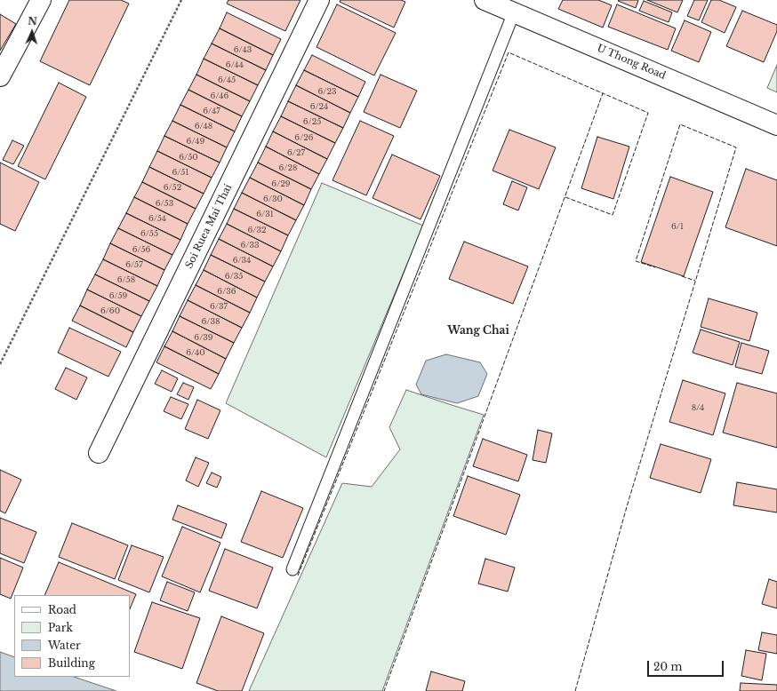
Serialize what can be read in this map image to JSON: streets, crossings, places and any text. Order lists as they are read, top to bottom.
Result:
{
  "streets": {
    "street": ["U Thong Road", "Soi Ruea Mai Thai"]
  },
  "districts": ["Wang Chai"],
  "house_numbers": [
    "6/43",
    "6/44",
    "6/45",
    "6/23",
    "6/46",
    "6/24",
    "6/47",
    "6/25",
    "6/48",
    "6/26",
    "6/49",
    "6/27",
    "6/50",
    "6/28",
    "6/51",
    "6/29",
    "6/52",
    "6/30",
    "6/53",
    "6/31",
    "6/54",
    "6/1",
    "6/32",
    "6/55",
    "6/33",
    "6/56",
    "6/34",
    "6/57",
    "6/35",
    "6/58",
    "6/36",
    "6/59",
    "6/37",
    "6/60",
    "6/38",
    "6/39",
    "6/40",
    "8/4"
  ],
  "legend": [
    "Road",
    "Park",
    "Water",
    "Building"
  ],
  "scale_bar": "20 m",
  "north": "top"
}
